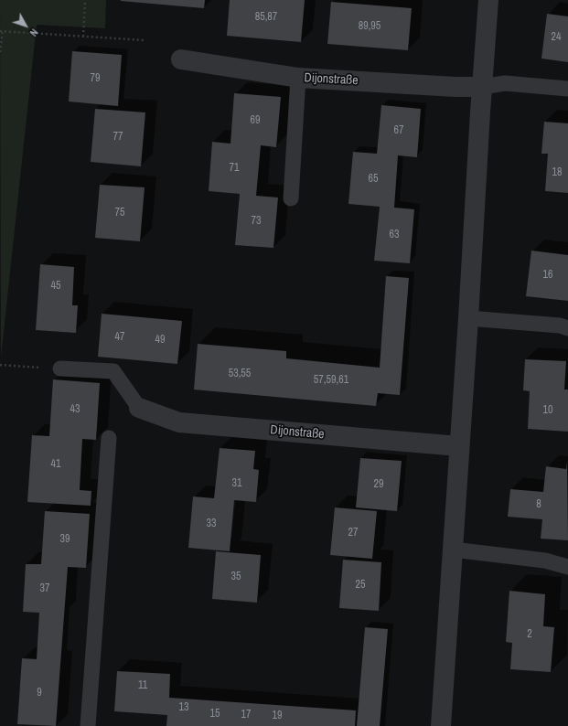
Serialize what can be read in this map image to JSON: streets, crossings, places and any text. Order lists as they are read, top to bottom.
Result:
{
  "streets": {
    "street": ["Dijonstraße"]
  },
  "house_numbers": [
    "85,87",
    "89,95",
    "24",
    "79",
    "69",
    "67",
    "77",
    "71",
    "18",
    "65",
    "75",
    "73",
    "63",
    "16",
    "45",
    "47",
    "49",
    "53,55",
    "57,59,61",
    "43",
    "10",
    "41",
    "31",
    "29",
    "8",
    "33",
    "27",
    "39",
    "35",
    "25",
    "37",
    "2",
    "11",
    "9",
    "13",
    "15",
    "17",
    "19"
  ],
  "north": "bottom right"
}
